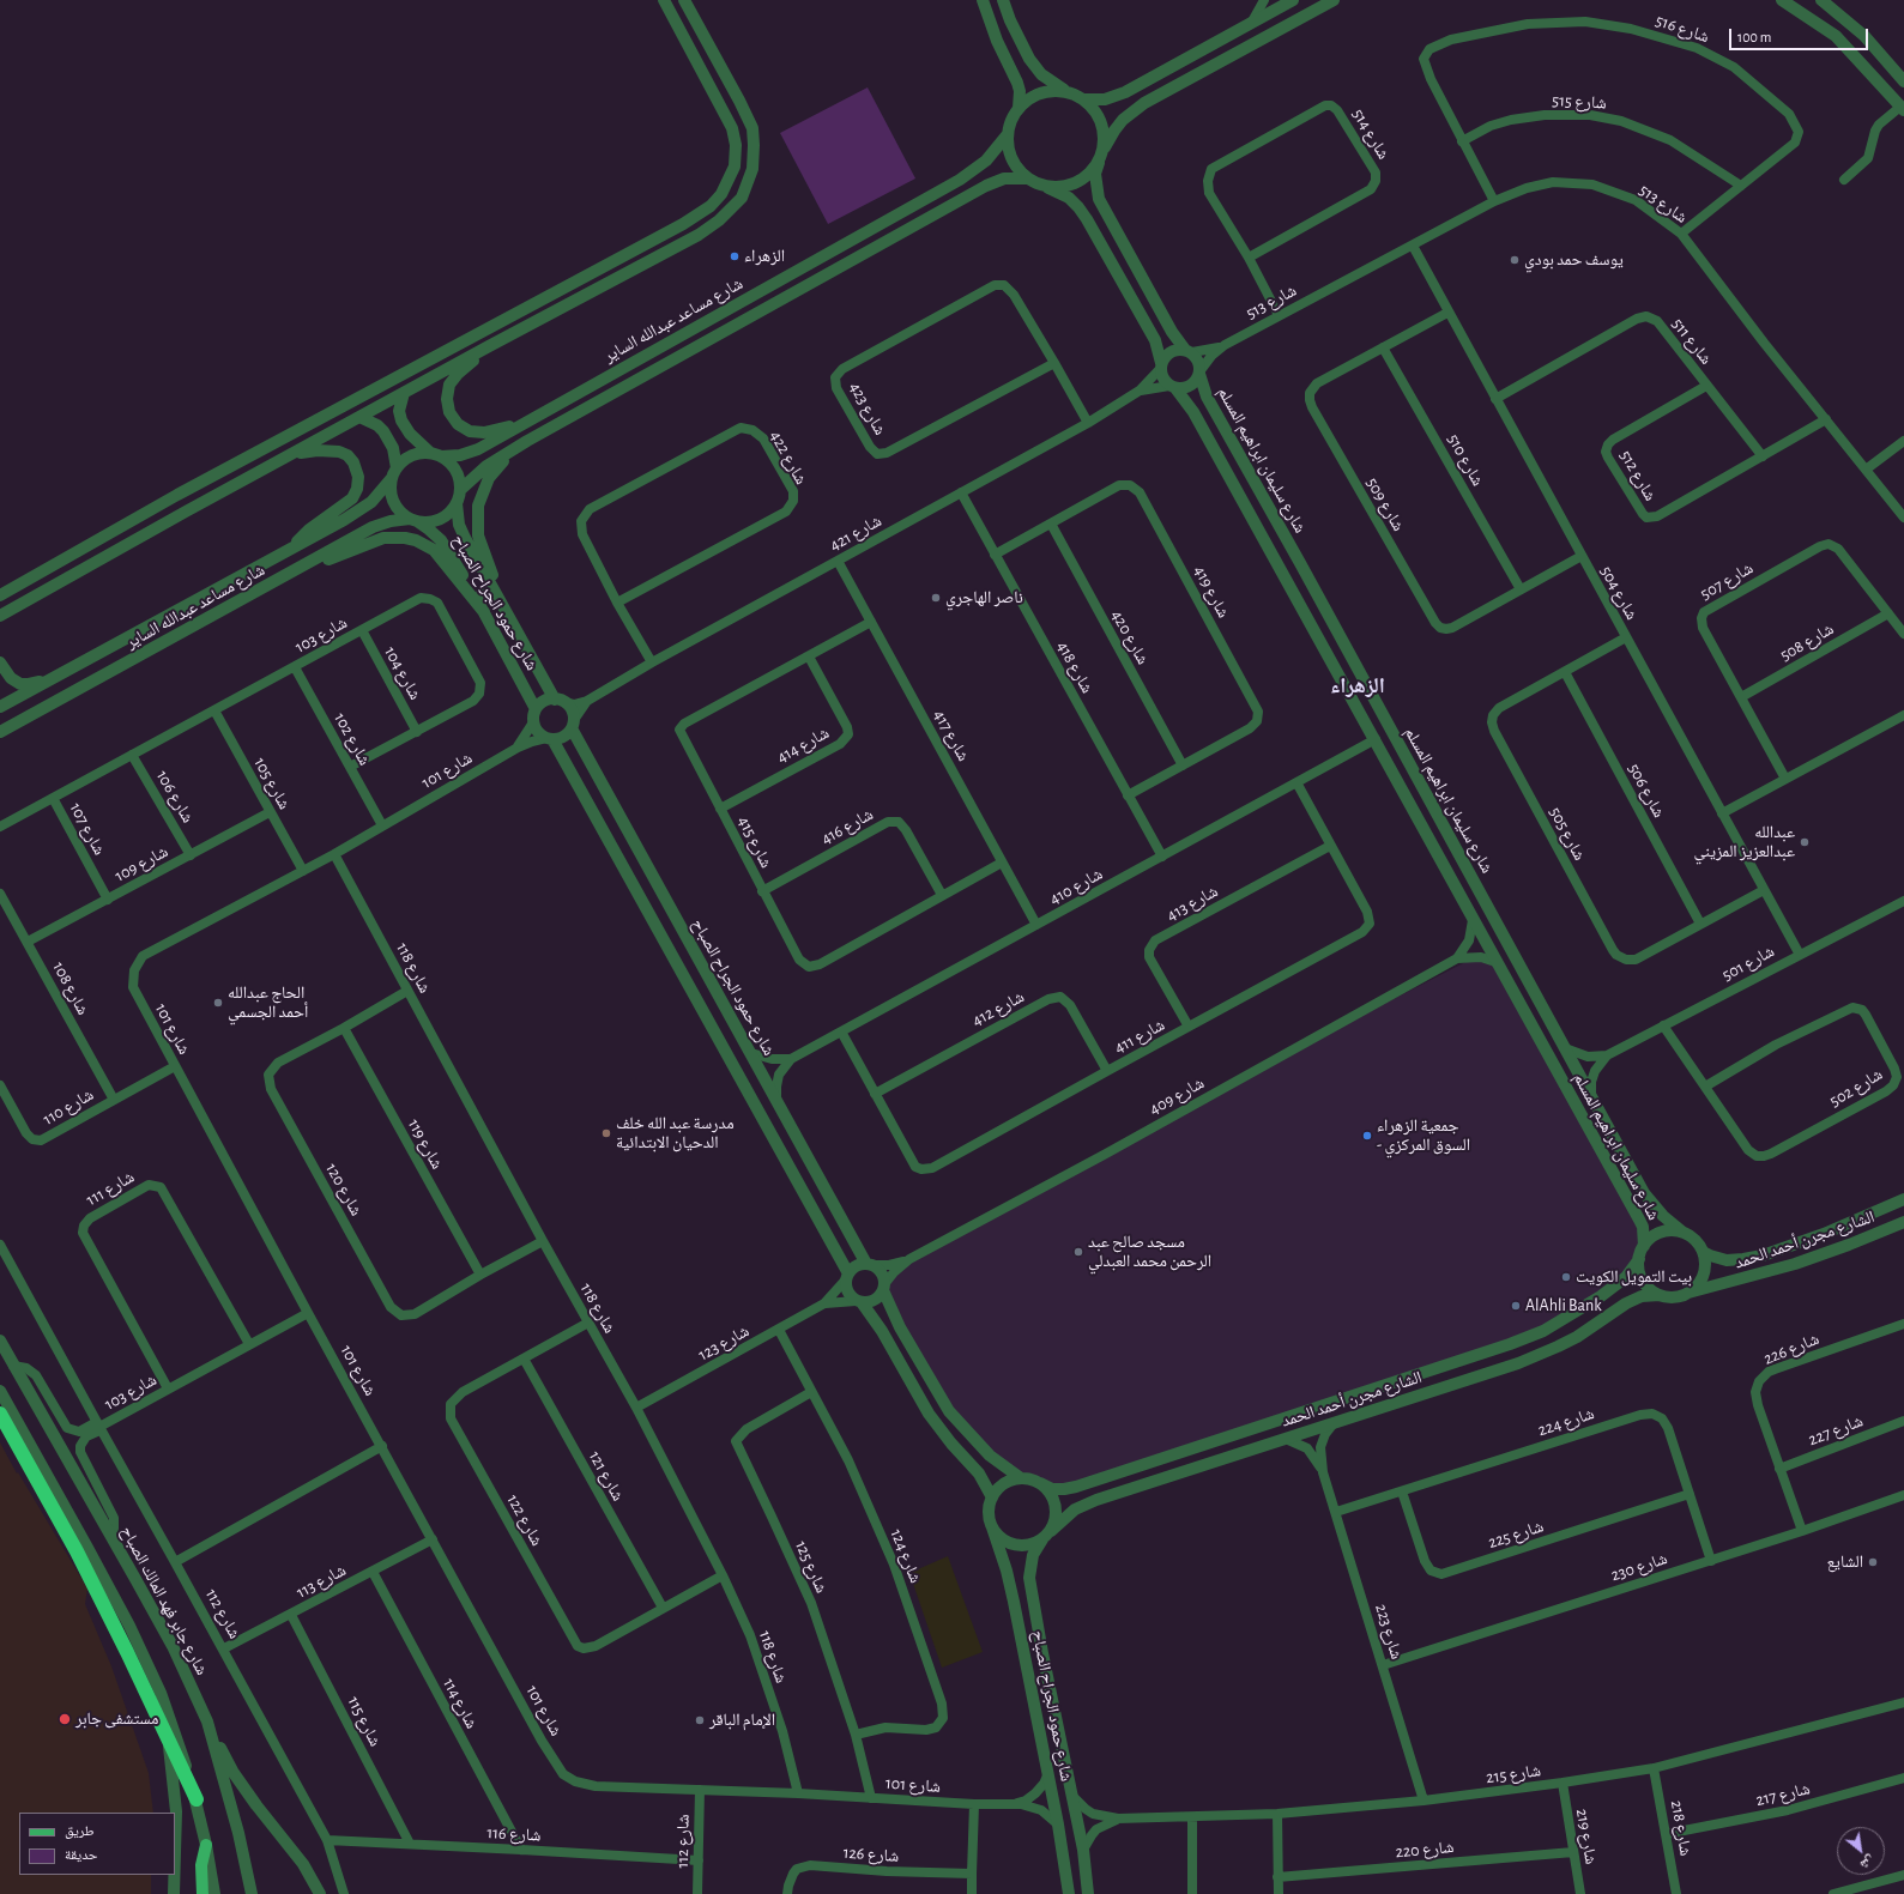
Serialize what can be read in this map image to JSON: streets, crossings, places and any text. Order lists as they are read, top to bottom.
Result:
{
  "streets": {
    "street": [
      "شارع 516",
      "شارع 515",
      "شارع 514",
      "شارع 513",
      "شارع مساعد عبدالله الساير",
      "شارع 511",
      "شارع 423",
      "شارع 422",
      "شارع سليمان ابراهيم المسلم",
      "شارع 510",
      "شارع 512",
      "شارع 509",
      "شارع 421",
      "شارع 507",
      "شارع 419",
      "شارع 504",
      "شارع حمود الجراح الصباح",
      "شارع 103",
      "شارع 420",
      "شارع 508",
      "شارع 418",
      "شارع 104",
      "شارع 417",
      "شارع 102",
      "شارع 414",
      "شارع 101",
      "شارع 105",
      "شارع 506",
      "شارع 106",
      "شارع 416",
      "شارع 107",
      "شارع 505",
      "شارع 415",
      "شارع 109",
      "شارع 410",
      "شارع 413",
      "شارع 501",
      "شارع 118",
      "شارع 108",
      "شارع 412",
      "شارع 411",
      "شارع 502",
      "شارع 409",
      "شارع 110",
      "شارع 119",
      "شارع 111",
      "شارع 120",
      "الشارع مجرن أحمد الحمد",
      "شارع 123",
      "شارع 226",
      "شارع 224",
      "شارع 227",
      "شارع 121",
      "شارع 122",
      "شارع 225",
      "شارع 124",
      "شارع 125",
      "شارع 230",
      "شارع 113",
      "شارع جابر فهد المالك الصباح",
      "شارع 112",
      "شارع 223",
      "شارع 114",
      "شارع 115",
      "شارع 215",
      "شارع 217",
      "شارع 218",
      "شارع 116",
      "شارع 219",
      "شارع 220",
      "شارع 126"
    ]
  },
  "crossings": [
    ["شارع 516", "شارع 515"],
    ["شارع 516", "شارع 513"],
    ["شارع 514", "شارع 513"],
    ["شارع 513", "شارع سليمان ابراهيم المسلم"],
    ["شارع 513", "شارع 512"],
    ["شارع 513", "شارع 421"],
    ["شارع 513", "شارع 504"],
    ["شارع مساعد عبدالله الساير", "شارع حمود الجراح الصباح"],
    ["شارع 511", "شارع 512"],
    ["شارع 511", "شارع 504"],
    ["شارع 423", "شارع 421"],
    ["شارع 422", "شارع 421"],
    ["شارع سليمان ابراهيم المسلم", "شارع 421"],
    ["شارع سليمان ابراهيم المسلم", "شارع 410"],
    ["شارع سليمان ابراهيم المسلم", "شارع 501"],
    ["شارع سليمان ابراهيم المسلم", "شارع 409"],
    ["شارع سليمان ابراهيم المسلم", "الشارع مجرن أحمد الحمد"],
    ["شارع 510", "شارع 509"],
    ["شارع 509", "شارع 504"],
    ["شارع 421", "شارع حمود الجراح الصباح"],
    ["شارع 421", "شارع 418"],
    ["شارع 421", "شارع 417"],
    ["شارع 421", "شارع 101"],
    ["شارع 507", "شارع 508"],
    ["شارع 419", "شارع 420"],
    ["شارع 419", "شارع 418"],
    ["شارع 504", "شارع 505"],
    ["شارع 504", "شارع 501"],
    ["شارع حمود الجراح الصباح", "شارع 101"],
    ["شارع حمود الجراح الصباح", "شارع 410"],
    ["شارع حمود الجراح الصباح", "شارع 409"],
    ["شارع حمود الجراح الصباح", "الشارع مجرن أحمد الحمد"],
    ["شارع حمود الجراح الصباح", "شارع 123"],
    ["شارع حمود الجراح الصباح", "شارع 215"],
    ["شارع 103", "شارع 104"],
    ["شارع 103", "شارع 102"],
    ["شارع 103", "شارع 101"],
    ["شارع 103", "شارع 105"],
    ["شارع 103", "شارع 106"],
    ["شارع 103", "شارع 107"],
    ["شارع 103", "شارع 111"],
    ["شارع 103", "شارع 112"],
    ["شارع 418", "شارع 410"],
    ["شارع 417", "شارع 415"],
    ["شارع 417", "شارع 410"],
    ["شارع 102", "شارع 101"],
    ["شارع 414", "شارع 415"],
    ["شارع 101", "شارع 105"],
    ["شارع 101", "شارع 118"],
    ["شارع 101", "شارع 110"],
    ["شارع 101", "شارع 125"],
    ["شارع 101", "شارع 113"],
    ["شارع 101", "شارع 112"],
    ["شارع 105", "شارع 109"],
    ["شارع 506", "شارع 505"],
    ["شارع 106", "شارع 109"],
    ["شارع 416", "شارع 415"],
    ["شارع 107", "شارع 109"],
    ["شارع 109", "شارع 108"],
    ["شارع 410", "شارع 411"],
    ["شارع 413", "شارع 411"],
    ["شارع 501", "شارع 502"],
    ["شارع 118", "شارع 120"],
    ["شارع 118", "شارع 123"],
    ["شارع 118", "شارع 122"],
    ["شارع 108", "شارع 110"],
    ["شارع 412", "شارع 411"],
    ["شارع 409", "شارع 123"],
    ["شارع 119", "شارع 120"],
    ["الشارع مجرن أحمد الحمد", "شارع 223"],
    ["شارع 123", "شارع 124"],
    ["شارع 226", "شارع 227"],
    ["شارع 226", "شارع 230"],
    ["شارع 224", "شارع 225"],
    ["شارع 224", "شارع 230"],
    ["شارع 224", "شارع 223"],
    ["شارع 121", "شارع 122"],
    ["شارع 124", "شارع 125"],
    ["شارع 230", "شارع 223"],
    ["شارع 113", "شارع 112"],
    ["شارع 113", "شارع 114"],
    ["شارع 113", "شارع 115"],
    ["شارع 112", "شارع 116"],
    ["شارع 223", "شارع 215"],
    ["شارع 114", "شارع 116"],
    ["شارع 115", "شارع 116"],
    ["شارع 215", "شارع 218"],
    ["شارع 215", "شارع 219"],
    ["شارع 217", "شارع 218"],
    ["شارع 219", "شارع 220"]
  ],
  "districts": ["الزهراء"],
  "places": [
    "الزهراء",
    "يوسف حمد بودي",
    "ناصر الهاجري",
    "عبدالله عبدالعزيز المزيني",
    "الحاج عبدالله أحمد الجسمي",
    "مدرسة عبد الله خلف الدحيان الابتدائية",
    "جمعية الزهراء - السوق المركزي",
    "مسجد صالح عبد الرحمن محمد العبدلي",
    "بيت التمويل الكويت",
    "AlAhli Bank",
    "الشايع",
    "مستشفى جابر",
    "الإمام الباقر"
  ],
  "legend": ["طريق", "حديقة"],
  "scale_bar": "100 m",
  "north": "bottom right"
}
